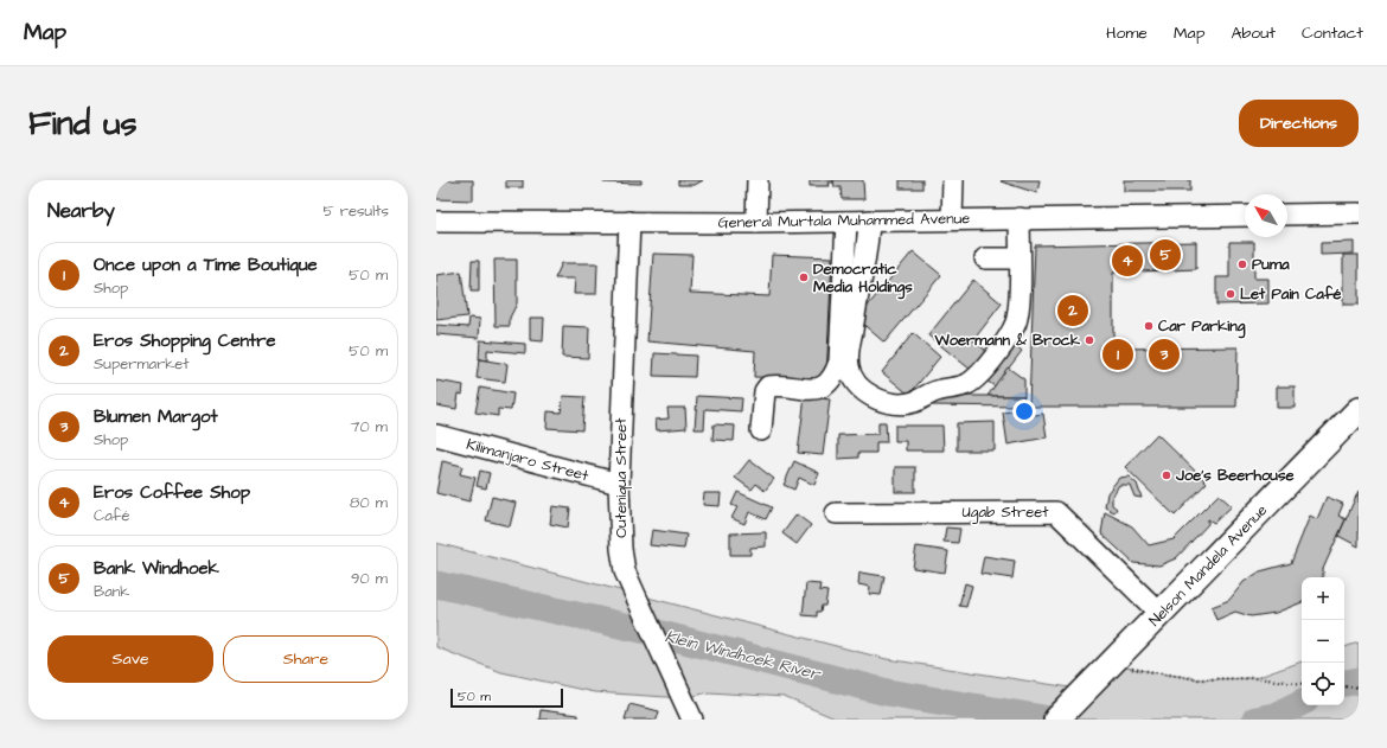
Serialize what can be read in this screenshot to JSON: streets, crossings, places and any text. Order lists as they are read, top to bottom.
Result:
{
  "streets": {
    "main road": ["Nelson Mandela Avenue"],
    "street": [
      "General Murtala Muhammed Avenue",
      "Kilimanjaro Street",
      "Outeniqua Street",
      "Ugab Street"
    ]
  },
  "crossings": [
    ["General Murtala Muhammed Avenue", "Outeniqua Street"],
    ["Kilimanjaro Street", "Outeniqua Street"],
    ["Ugab Street", "Nelson Mandela Avenue"]
  ],
  "water": ["Klein Windhoek River"],
  "places": [
    "Puma",
    "Democratic Media Holdings",
    "Let Pain Café",
    "Car Parking",
    "Woermann & Brock",
    "Joe's Beerhouse"
  ],
  "scale_bar": "50 m",
  "north": "top left",
  "page": {
    "header": "Map",
    "nav": [
      "Home",
      "Map",
      "About",
      "Contact"
    ],
    "buttons": [
      "Directions",
      ["Save", "Share"]
    ],
    "title": "Find us",
    "heading": ["Nearby", "5 results"],
    "pins": [
      "5",
      "4",
      "2",
      "1",
      "3"
    ],
    "list": [
      {
        "mark": "1",
        "name": "Once upon a Time Boutique",
        "note": "Shop",
        "value": "50 m"
      },
      {
        "mark": "2",
        "name": "Eros Shopping Centre",
        "note": "Supermarket",
        "value": "50 m"
      },
      {
        "mark": "3",
        "name": "Blumen Margot",
        "note": "Shop",
        "value": "70 m"
      },
      {
        "mark": "4",
        "name": "Eros Coffee Shop",
        "note": "Café",
        "value": "80 m"
      },
      {
        "mark": "5",
        "name": "Bank Windhoek",
        "note": "Bank",
        "value": "90 m"
      }
    ],
    "map_buttons": ["+", "−"],
    "scale": "50 m"
  }
}
